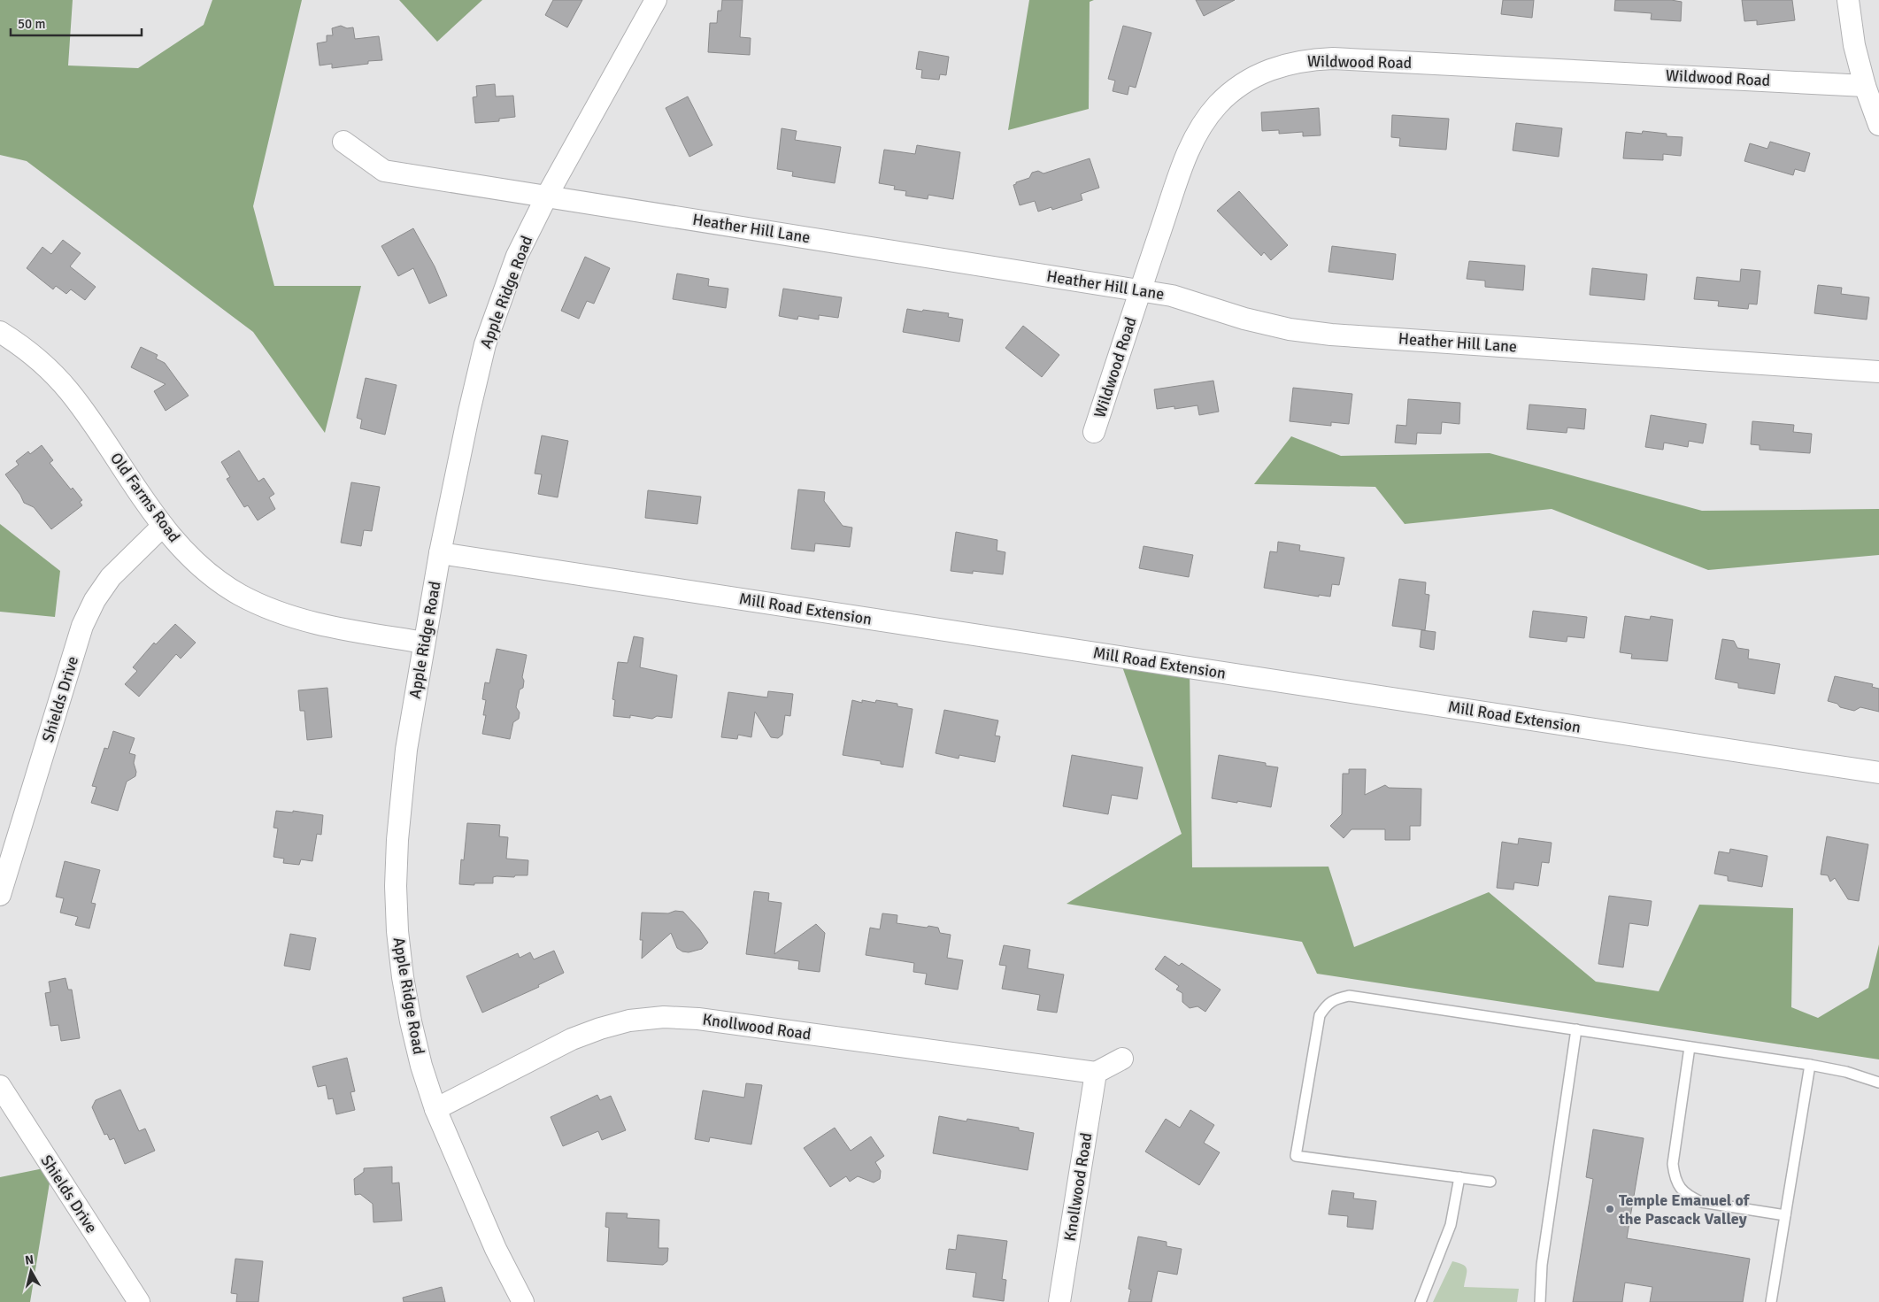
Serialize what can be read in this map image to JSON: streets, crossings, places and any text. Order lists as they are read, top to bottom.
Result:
{
  "streets": {
    "street": [
      "Wildwood Road",
      "Heather Hill Lane",
      "Apple Ridge Road",
      "Old Farms Road",
      "Mill Road Extension",
      "Shields Drive",
      "Knollwood Road"
    ]
  },
  "crossings": [
    ["Wildwood Road", "Heather Hill Lane"],
    ["Heather Hill Lane", "Apple Ridge Road"],
    ["Apple Ridge Road", "Old Farms Road"],
    ["Apple Ridge Road", "Mill Road Extension"],
    ["Apple Ridge Road", "Knollwood Road"],
    ["Old Farms Road", "Shields Drive"]
  ],
  "places": ["Temple Emanuel of the Pascack Valley"],
  "scale_bar": "50 m",
  "north": "top"
}
